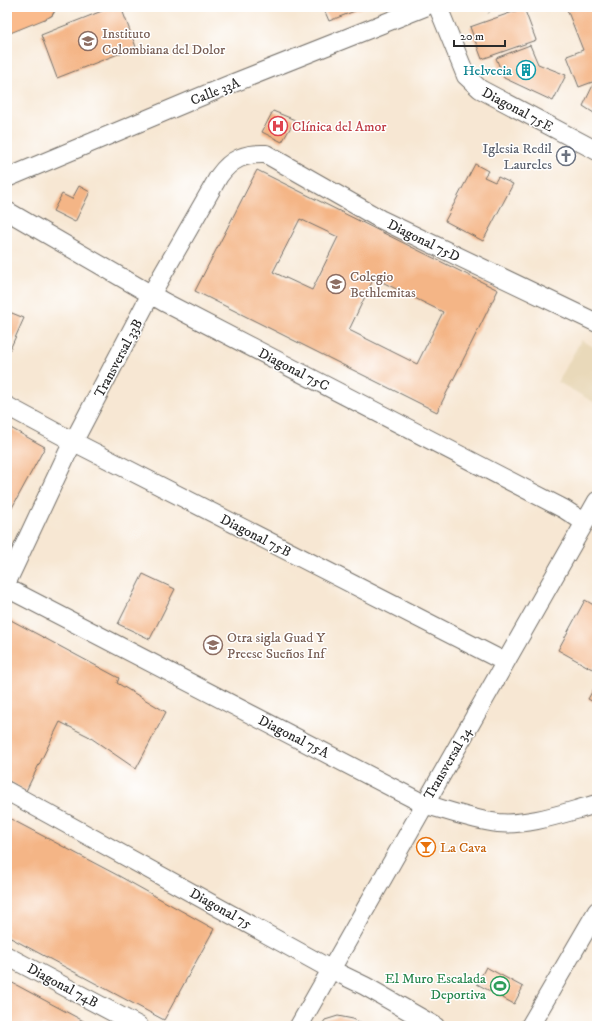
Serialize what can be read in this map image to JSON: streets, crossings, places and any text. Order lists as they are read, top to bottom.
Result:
{
  "streets": {
    "street": [
      "Calle 33A",
      "Diagonal 75E",
      "Diagonal 75D",
      "Transversal 33B",
      "Diagonal 75C",
      "Diagonal 75B",
      "Diagonal 75A",
      "Transversal 34",
      "Diagonal 75",
      "Diagonal 74B"
    ]
  },
  "crossings": [
    ["Diagonal 75D", "Transversal 33B"],
    ["Transversal 33B", "Diagonal 75C"],
    ["Transversal 33B", "Diagonal 75B"],
    ["Diagonal 75C", "Transversal 34"],
    ["Diagonal 75B", "Transversal 34"],
    ["Diagonal 75A", "Transversal 34"],
    ["Transversal 34", "Diagonal 75"]
  ],
  "places": {
    "school or university": ["Instituto Colombiana del Dolor", "Colegio Bethlemitas", "Otra sigla Guad Y Preesc Sueños Inf"],
    "building": ["Helvecia"],
    "hospital": ["Clínica del Amor"],
    "church": ["Iglesia Redil Laureles"],
    "bar": ["La Cava"],
    "sports": ["El Muro Escalada Deportiva"]
  },
  "scale_bar": "20 m"
}
